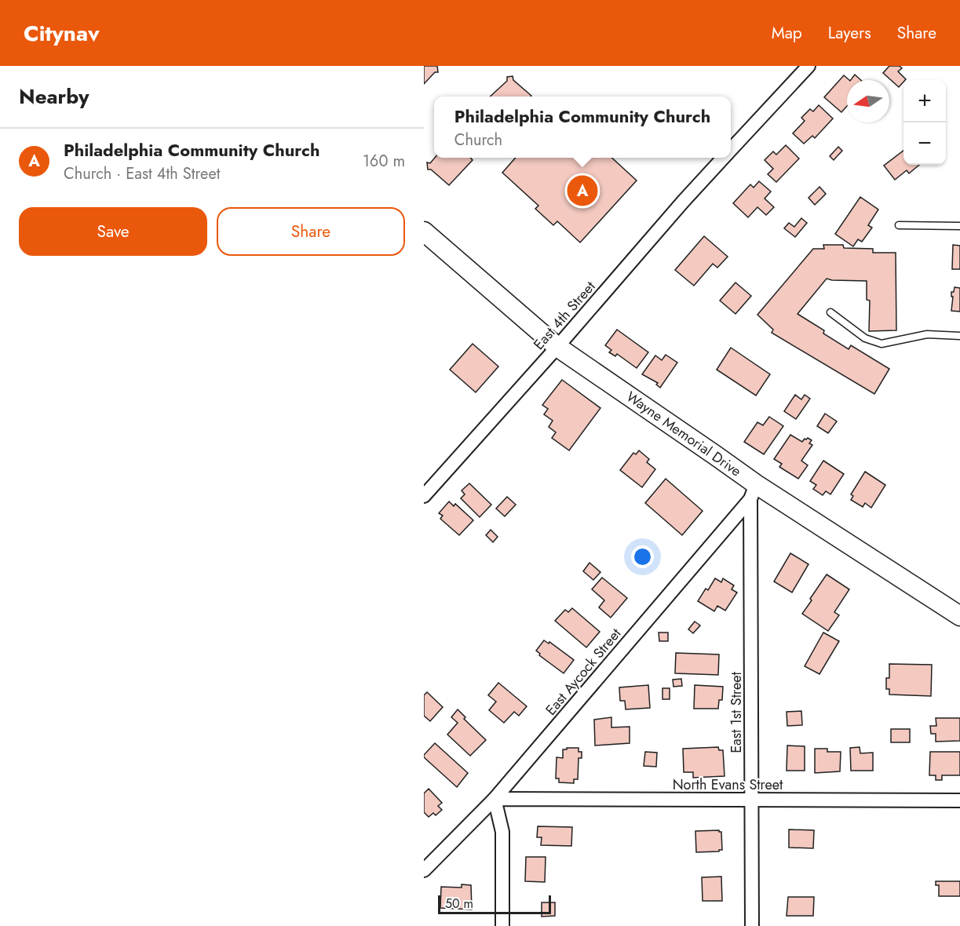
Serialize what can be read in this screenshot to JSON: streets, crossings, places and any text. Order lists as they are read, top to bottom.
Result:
{
  "streets": {
    "main road": ["Wayne Memorial Drive"],
    "street": [
      "East 4th Street",
      "East Aycock Street",
      "East 1st Street",
      "North Evans Street"
    ]
  },
  "crossings": [
    ["East 4th Street", "Wayne Memorial Drive"],
    ["Wayne Memorial Drive", "East Aycock Street"],
    ["Wayne Memorial Drive", "East 1st Street"],
    ["East Aycock Street", "East 1st Street"],
    ["East Aycock Street", "North Evans Street"],
    ["East 1st Street", "North Evans Street"]
  ],
  "scale_bar": "50 m",
  "north": "left",
  "page": {
    "header": "Citynav",
    "nav": ["Map", "Layers", "Share"],
    "heading": "Nearby",
    "map_buttons": ["+", "−"],
    "popup": ["Philadelphia Community Church", "Church"],
    "list": [
      {
        "mark": "A",
        "name": "Philadelphia Community Church",
        "note": "Church · East 4th Street",
        "value": "160 m"
      }
    ],
    "pins": "A",
    "buttons": ["Save", "Share"],
    "scale": "50 m"
  }
}
